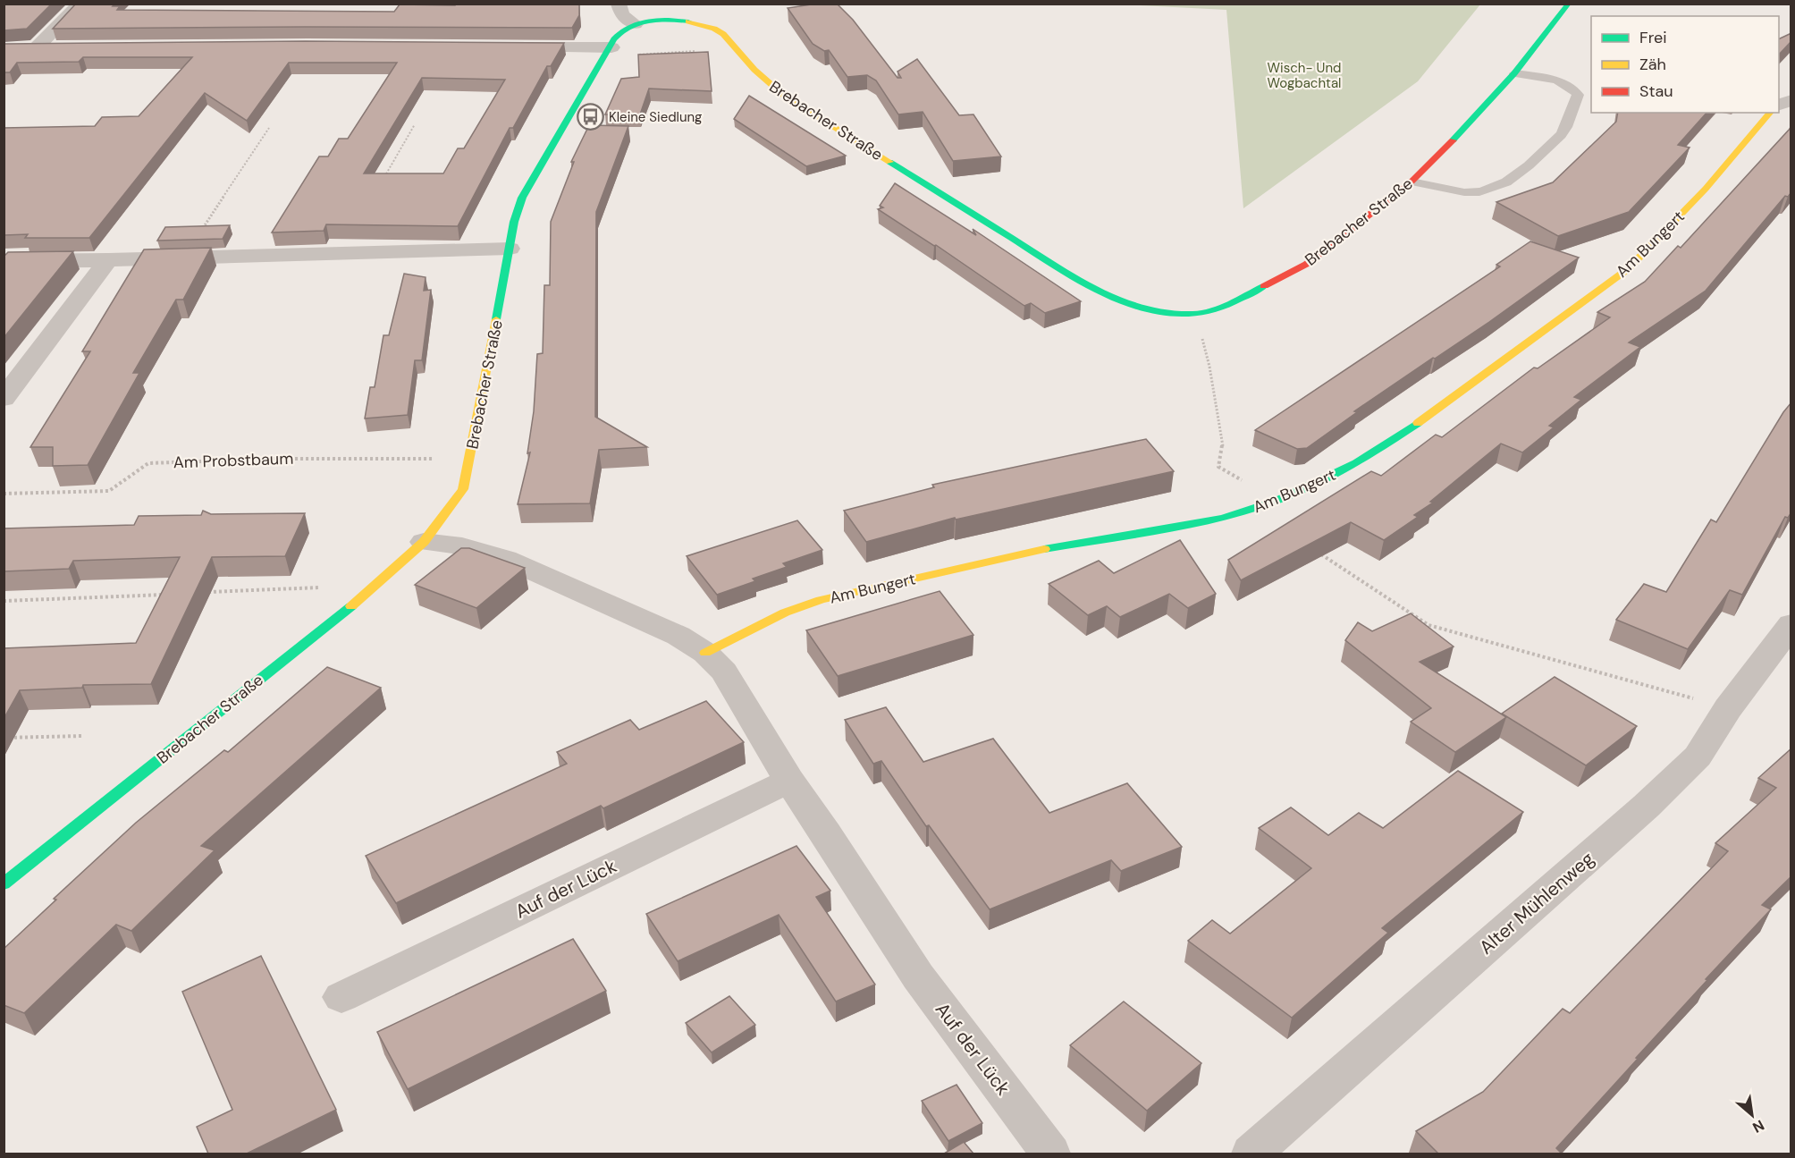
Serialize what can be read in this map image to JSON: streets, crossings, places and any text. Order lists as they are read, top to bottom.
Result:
{
  "streets": {
    "street": [
      "Brebacher Straße",
      "Am Bungert",
      "Auf der Lück",
      "Alter Mühlenweg"
    ],
    "path": ["Am Probstbaum"]
  },
  "crossings": [
    ["Brebacher Straße", "Am Probstbaum"],
    ["Brebacher Straße", "Auf der Lück"],
    ["Am Bungert", "Auf der Lück"]
  ],
  "parks": ["Wisch- Und Wogbachtal"],
  "places": {
    "bus stop": ["Kleine Siedlung"]
  },
  "legend": ["Frei", "Zäh", "Stau"],
  "north": "bottom right"
}
